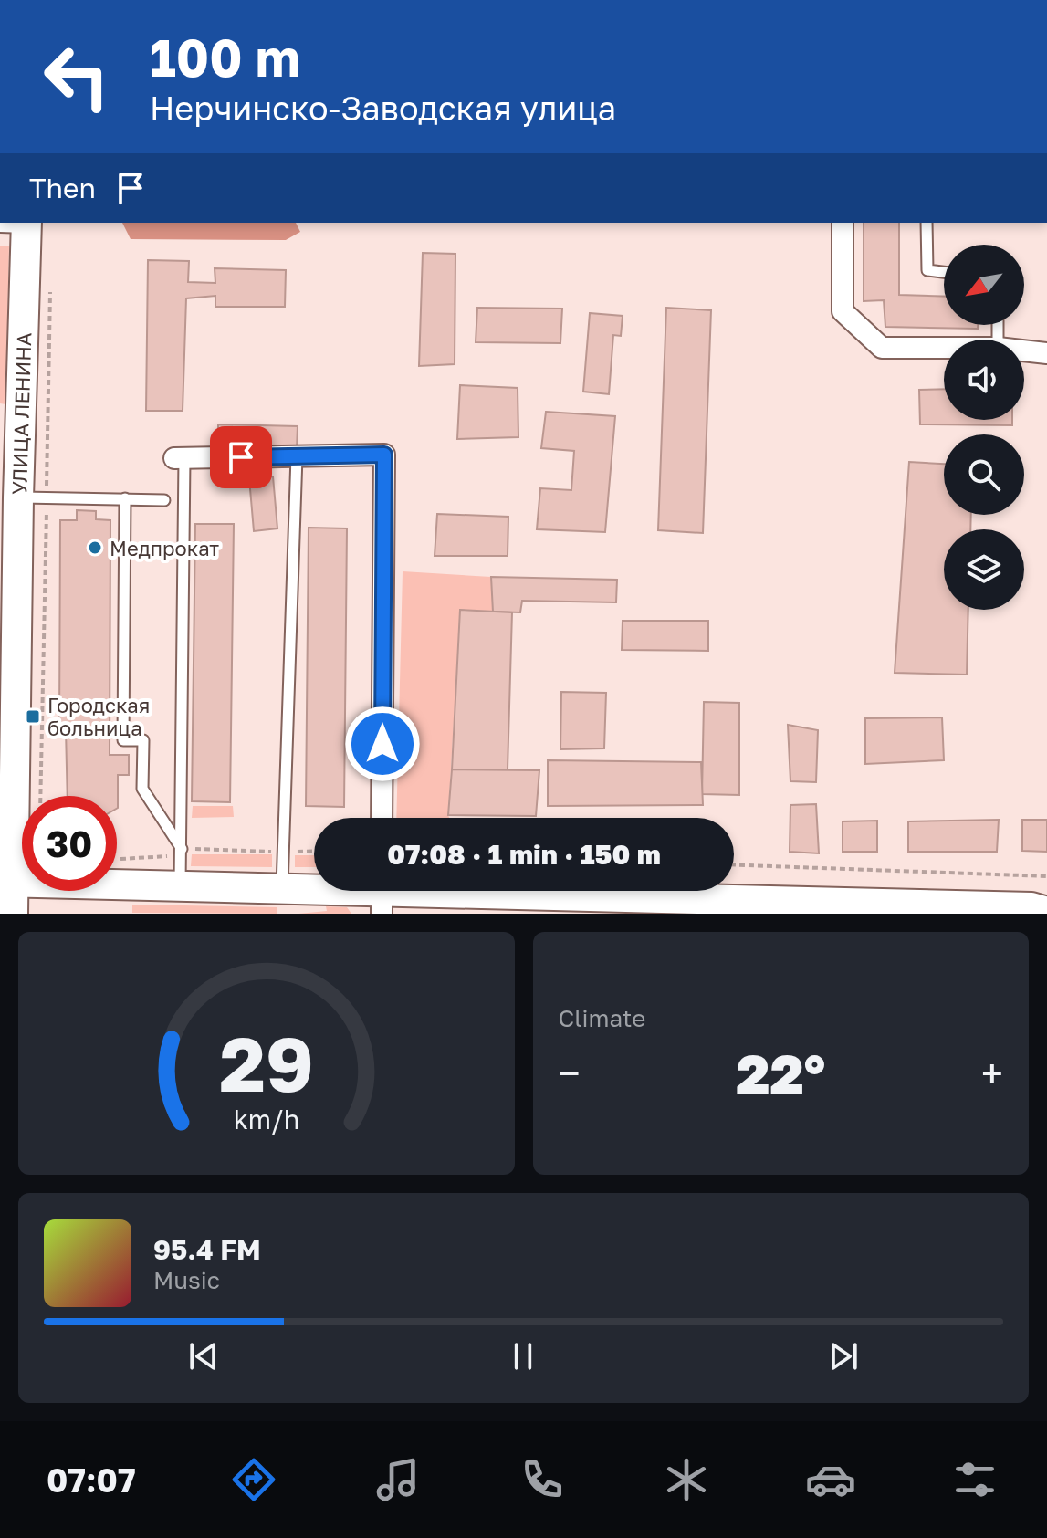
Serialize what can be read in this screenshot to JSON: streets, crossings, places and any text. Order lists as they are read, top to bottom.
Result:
{
  "streets": {
    "main road": ["УЛИЦА ЛЕНИНА"]
  },
  "places": {
    "other": ["Медпрокат"],
    "transit": ["Городская больница"]
  },
  "north": "bottom left",
  "page": {
    "turn": ["100 m", "Нерчинско-Заводская улица"],
    "then": "Then",
    "limit": "30",
    "trip": "07:08 · 1 min · 150 m",
    "tile": "Climate",
    "heat": ["−", "22°", "+"],
    "song": ["95.4 FM", "Music"],
    "tabs": "07:07",
    "gauge": ["29", "km/h"]
  }
}
